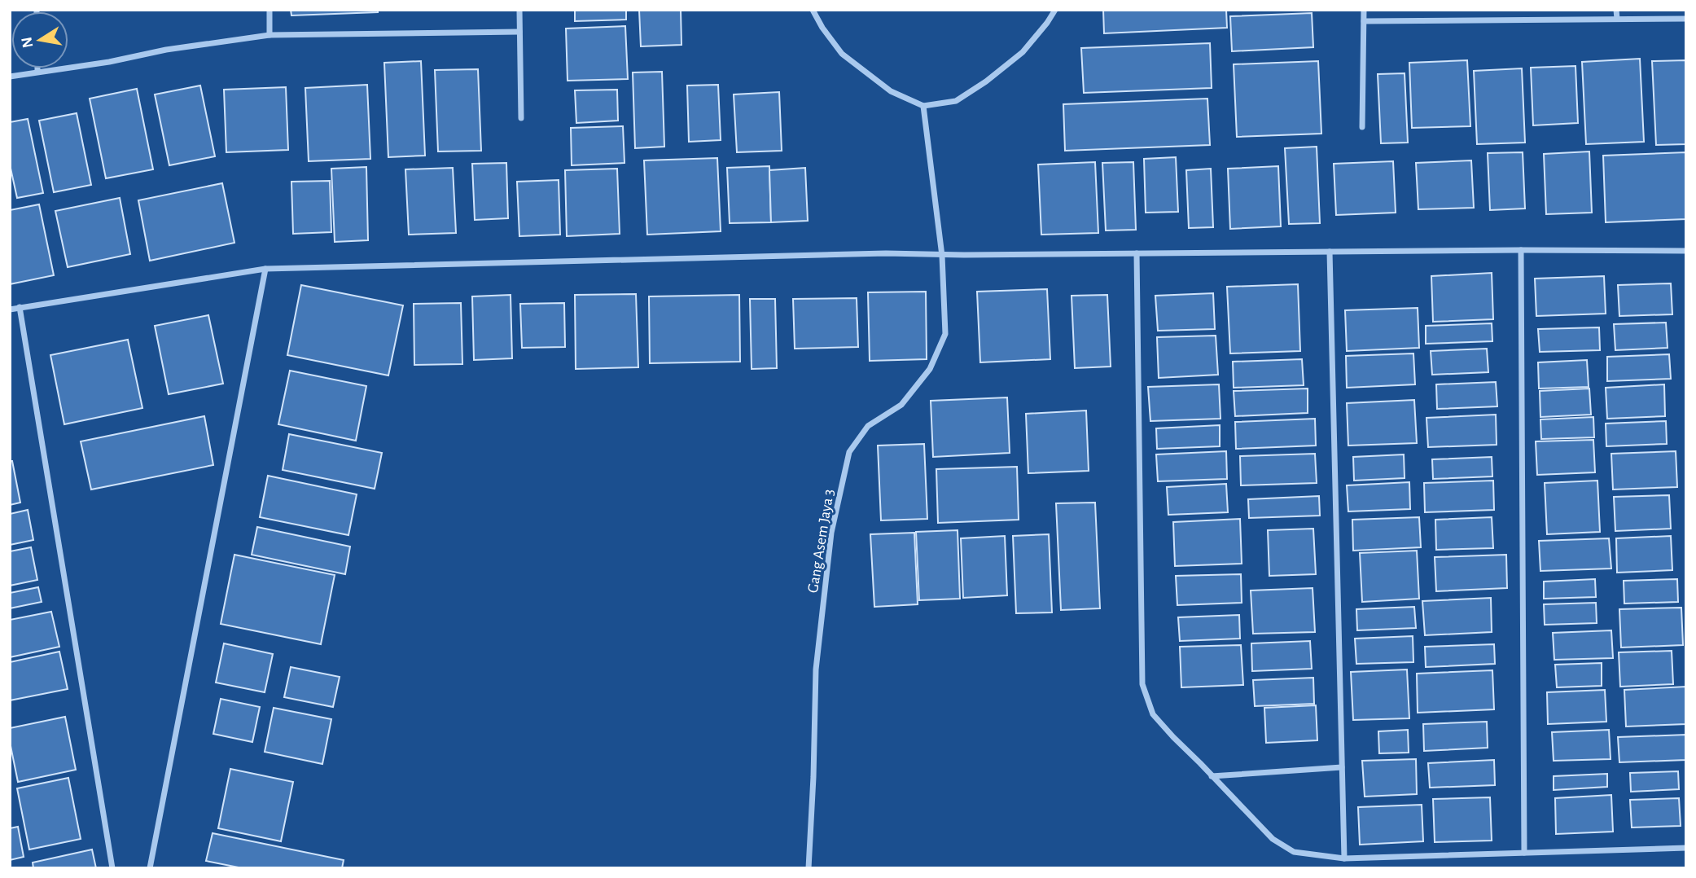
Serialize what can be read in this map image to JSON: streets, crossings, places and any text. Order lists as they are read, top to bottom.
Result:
{
  "streets": {
    "street": ["Gang Asem Jaya 3"]
  },
  "north": "left"
}
